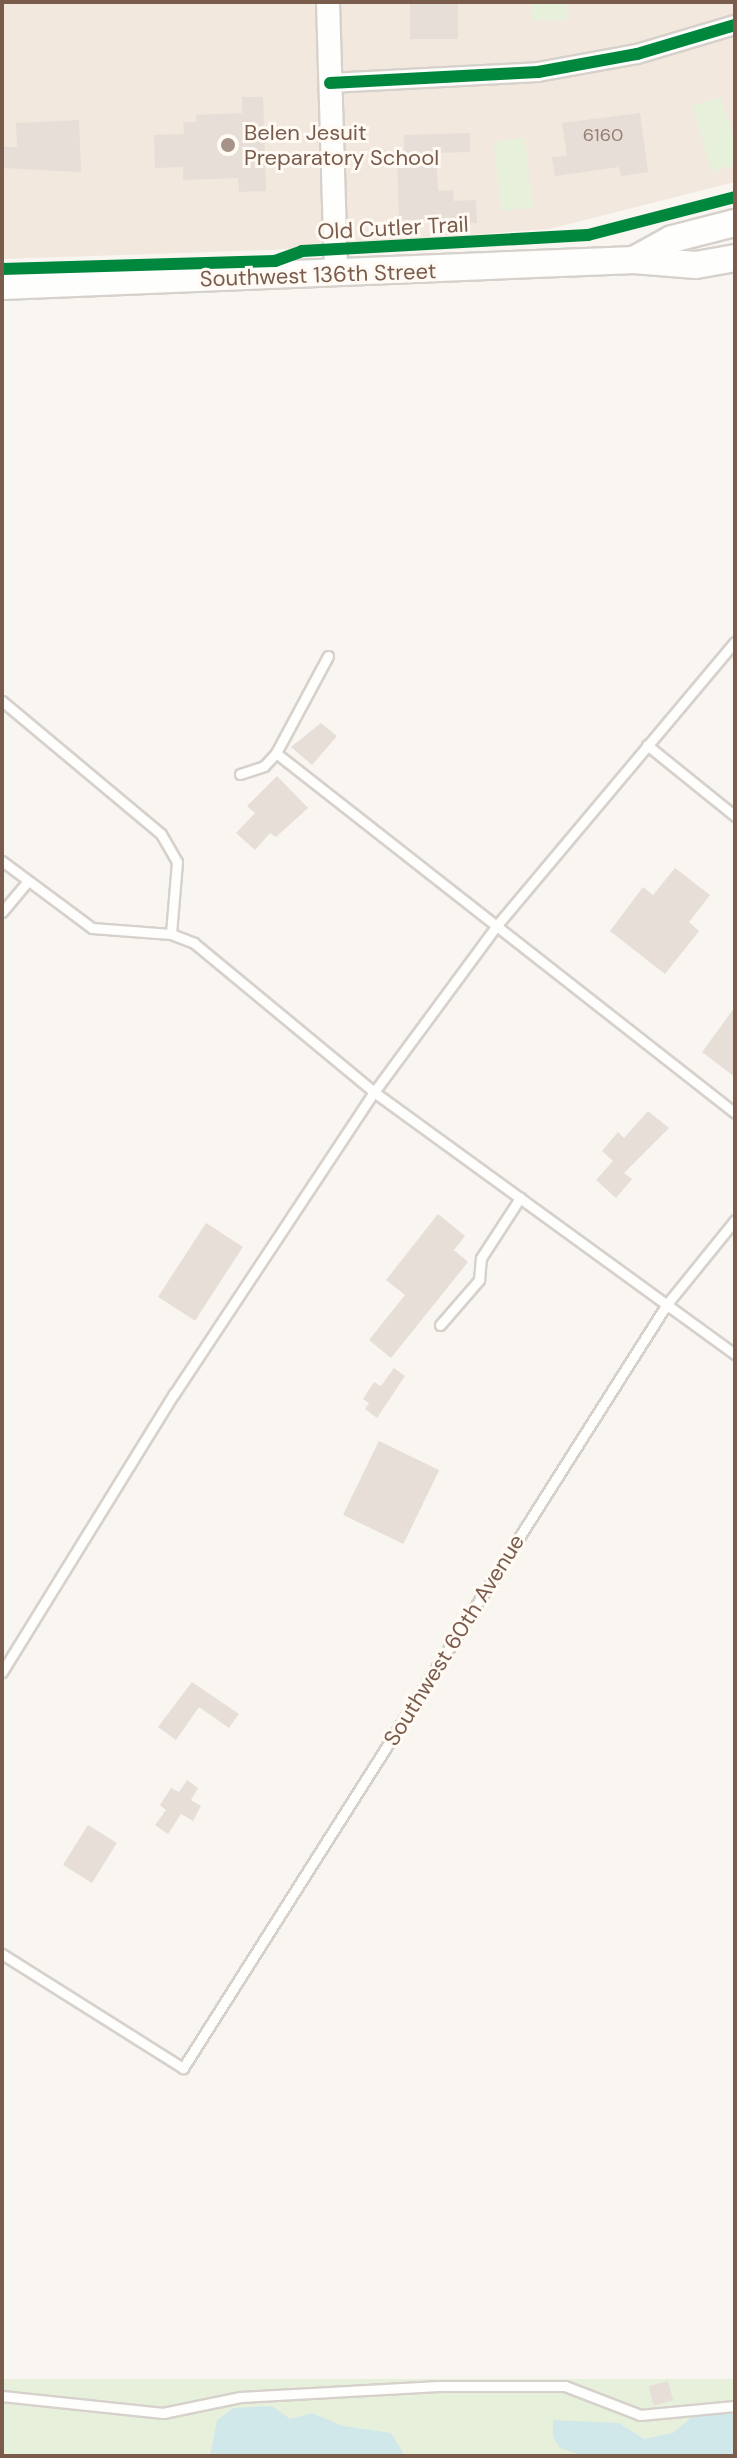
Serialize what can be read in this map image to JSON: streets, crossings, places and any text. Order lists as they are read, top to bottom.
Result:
{
  "streets": {
    "main road": ["Southwest 136th Street"],
    "lane": ["Southwest 60th Avenue"],
    "cycle path": ["Old Cutler Trail"]
  },
  "places": ["Belen Jesuit Preparatory School"],
  "house_numbers": ["6160"]
}
